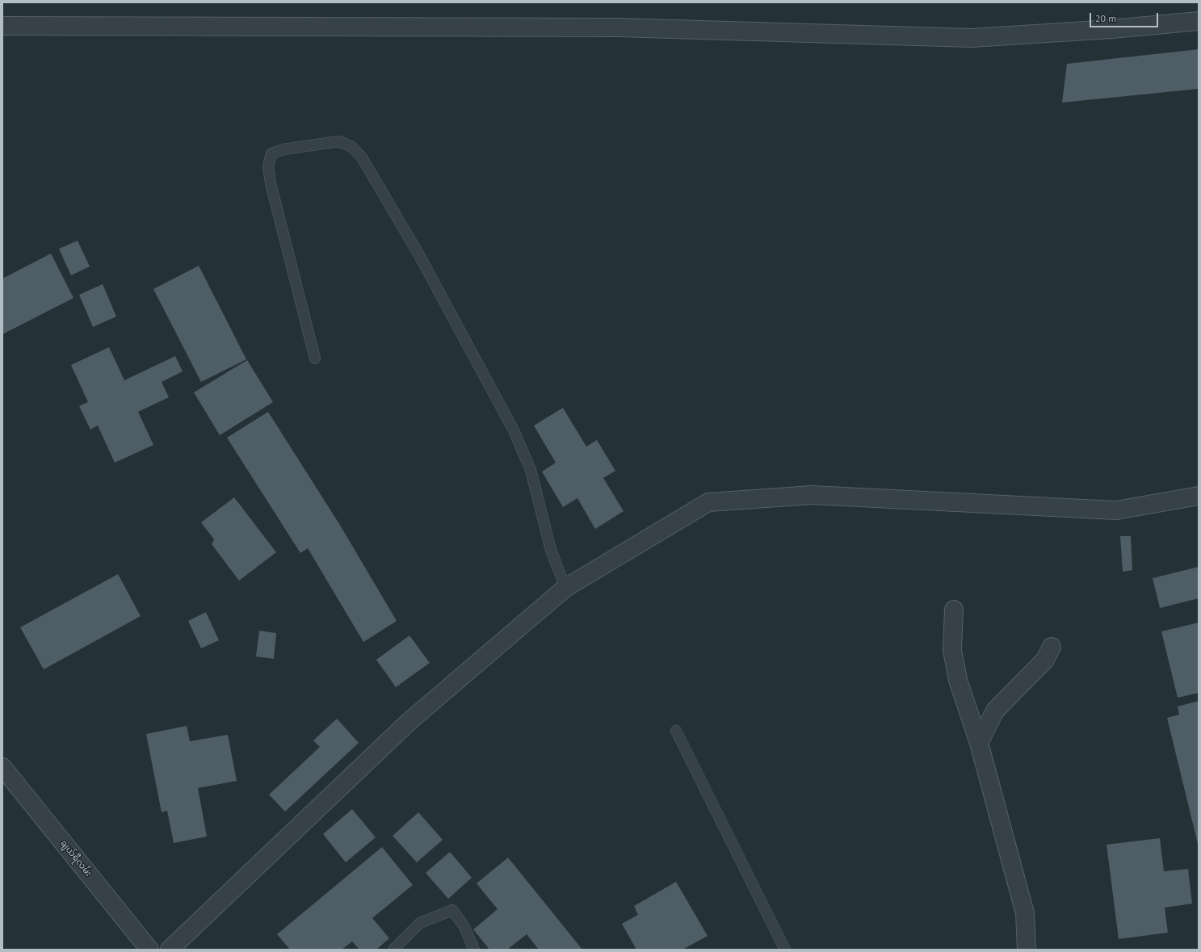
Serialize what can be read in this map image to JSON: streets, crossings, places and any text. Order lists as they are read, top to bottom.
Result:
{
  "streets": {
    "street": ["ချယ်ရီလမ်း"]
  },
  "scale_bar": "20 m"
}
